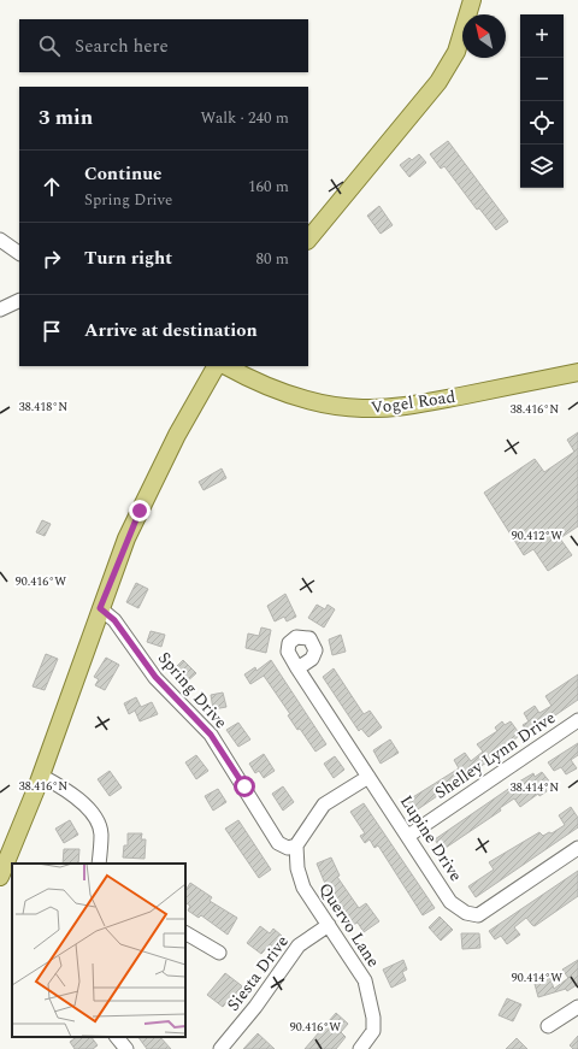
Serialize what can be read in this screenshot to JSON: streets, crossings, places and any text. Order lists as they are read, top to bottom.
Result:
{
  "streets": {
    "main road": ["Vogel Road"],
    "street": [
      "Spring Drive",
      "Shelley Lynn Drive",
      "Lupine Drive",
      "Quervo Lane",
      "Siesta Drive"
    ]
  },
  "crossings": [
    ["Spring Drive", "Quervo Lane"],
    ["Shelley Lynn Drive", "Lupine Drive"],
    ["Quervo Lane", "Siesta Drive"]
  ],
  "north": "top left",
  "page": {
    "map_buttons": ["+", "−"],
    "search": "Search here",
    "heading": ["3 min", "Walk · 240 m"],
    "list": [
      ["Continue", "Spring Drive", "160 m"],
      ["Turn right", "80 m"],
      "Arrive at destination"
    ]
  },
  "coordinates": [
    "38.418°N",
    "38.416°N",
    "90.412°W",
    "90.416°W",
    "38.414°N",
    "90.414°W"
  ]
}
